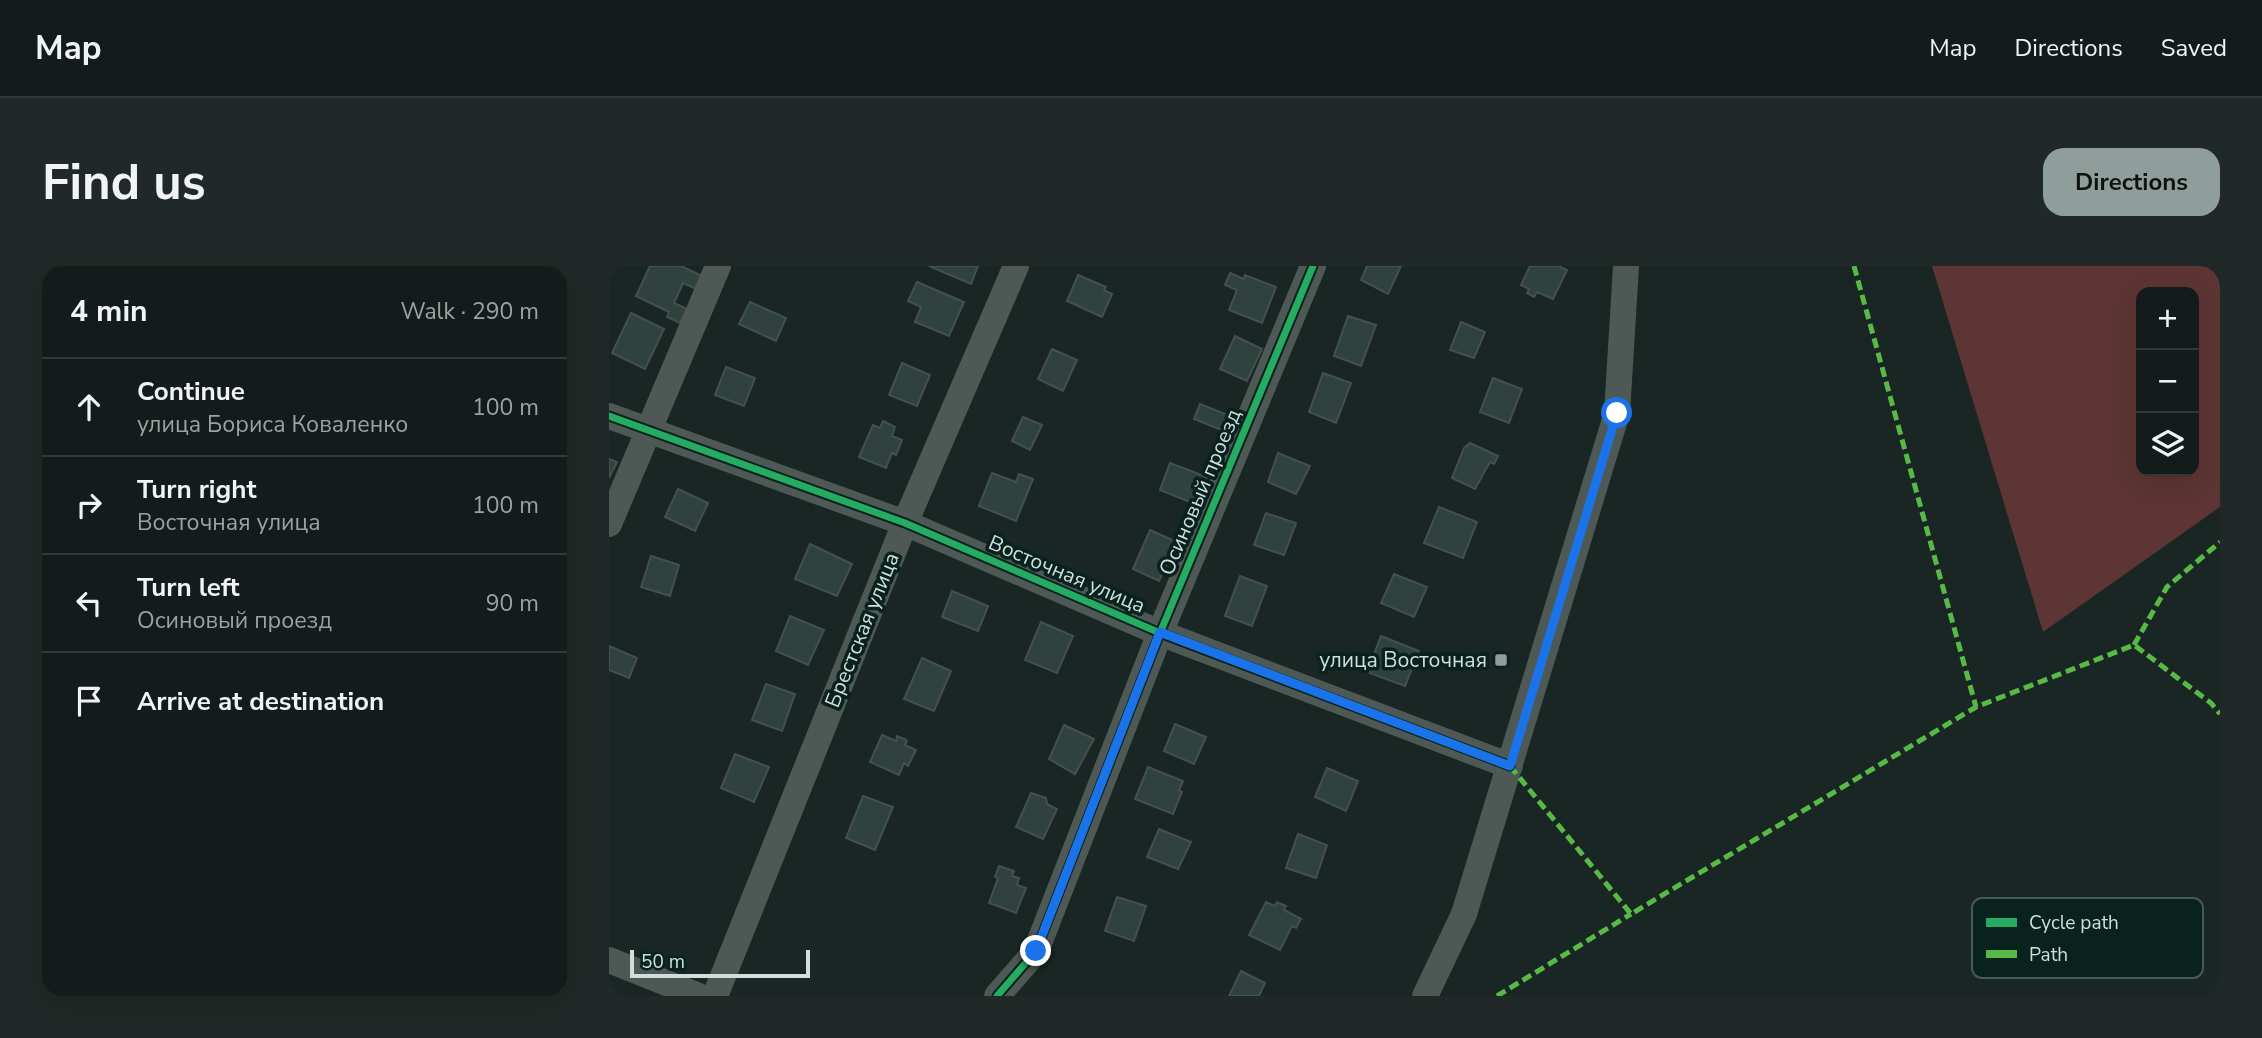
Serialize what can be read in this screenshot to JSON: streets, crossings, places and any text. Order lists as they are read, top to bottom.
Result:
{
  "streets": {
    "street": ["Осиновый проезд", "Восточная улица", "Брестская улица"]
  },
  "crossings": [
    ["Осиновый проезд", "Восточная улица"],
    ["Восточная улица", "Брестская улица"]
  ],
  "places": {
    "transit": ["улица Восточная"]
  },
  "legend": ["Cycle path", "Path"],
  "scale_bar": "50 m",
  "page": {
    "header": "Map",
    "nav": ["Map", "Directions", "Saved"],
    "buttons": "Directions",
    "title": "Find us",
    "heading": ["4 min", "Walk · 290 m"],
    "map_buttons": ["+", "−"],
    "list": [
      ["Continue", "улица Бориса Коваленко", "100 m"],
      ["Turn right", "Восточная улица", "100 m"],
      ["Turn left", "Осиновый проезд", "90 m"],
      "Arrive at destination"
    ],
    "scale": "50 m"
  }
}
